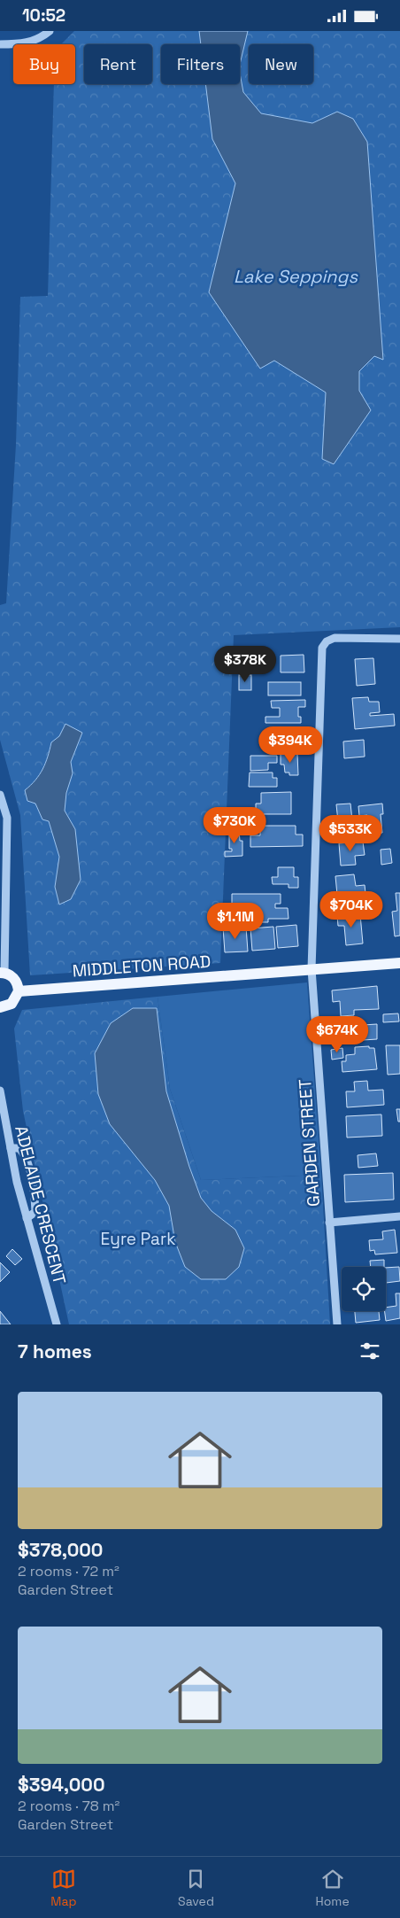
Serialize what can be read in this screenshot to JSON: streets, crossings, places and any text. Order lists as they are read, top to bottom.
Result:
{
  "streets": {
    "main road": ["MIDDLETON ROAD"],
    "street": ["GARDEN STREET", "ADELAIDE CRESCENT"]
  },
  "crossings": [
    ["MIDDLETON ROAD", "GARDEN STREET"]
  ],
  "water": ["Lake Seppings"],
  "parks": ["Eyre Park"],
  "page": {
    "status": "10:52",
    "chip": [
      "Buy",
      "Rent",
      "Filters",
      "New"
    ],
    "price": [
      "$378K",
      "$394K",
      "$730K",
      "$533K",
      "$704K",
      "$1.1M",
      "$674K"
    ],
    "heading": "7 homes",
    "list": [
      {
        "name": "$378,000",
        "note": "2 rooms · 72 m² · Garden Street"
      },
      {
        "name": "$394,000",
        "note": "2 rooms · 78 m² · Garden Street"
      }
    ],
    "tabs": ["Map", "Saved", "Home"]
  }
}
